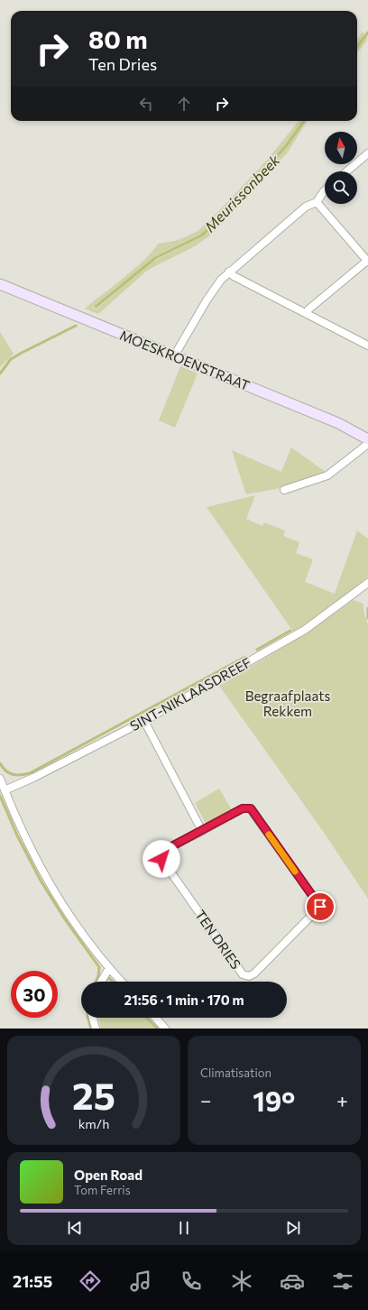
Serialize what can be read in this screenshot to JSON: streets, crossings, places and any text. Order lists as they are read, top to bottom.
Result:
{
  "streets": {
    "main road": ["MOESKROENSTRAAT"],
    "street": ["SINT-NIKLAASDREEF", "TEN DRIES"]
  },
  "water": ["Meurissonbeek"],
  "parks": ["Begraafplaats Rekkem"],
  "north": "top",
  "page": {
    "turn": ["80 m", "Ten Dries"],
    "limit": "30",
    "trip": "21:56 · 1 min · 170 m",
    "tile": "Climatisation",
    "heat": ["−", "19°", "+"],
    "song": ["Open Road", "Tom Ferris"],
    "tabs": "21:55",
    "gauge": ["25", "km/h"]
  }
}
